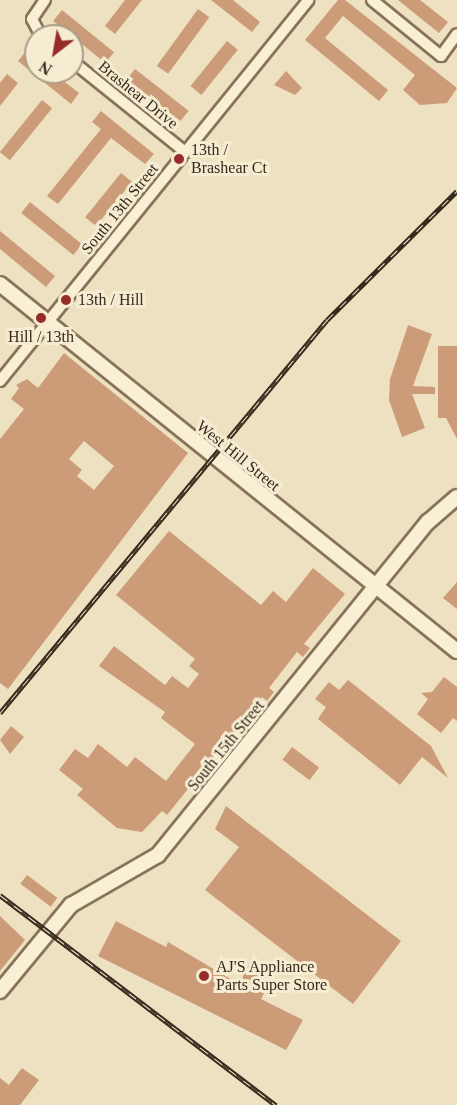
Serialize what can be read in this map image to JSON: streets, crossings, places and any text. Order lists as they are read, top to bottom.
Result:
{
  "streets": {
    "street": [
      "Brashear Drive",
      "South 13th Street",
      "West Hill Street",
      "South 15th Street"
    ]
  },
  "crossings": [
    ["Brashear Drive", "South 13th Street"],
    ["South 13th Street", "West Hill Street"],
    ["West Hill Street", "South 15th Street"]
  ],
  "places": [
    "13th / Brashear Ct",
    "13th / Hill",
    "Hill / 13th",
    "AJ'S Appliance Parts Super Store"
  ],
  "north": "bottom left"
}
